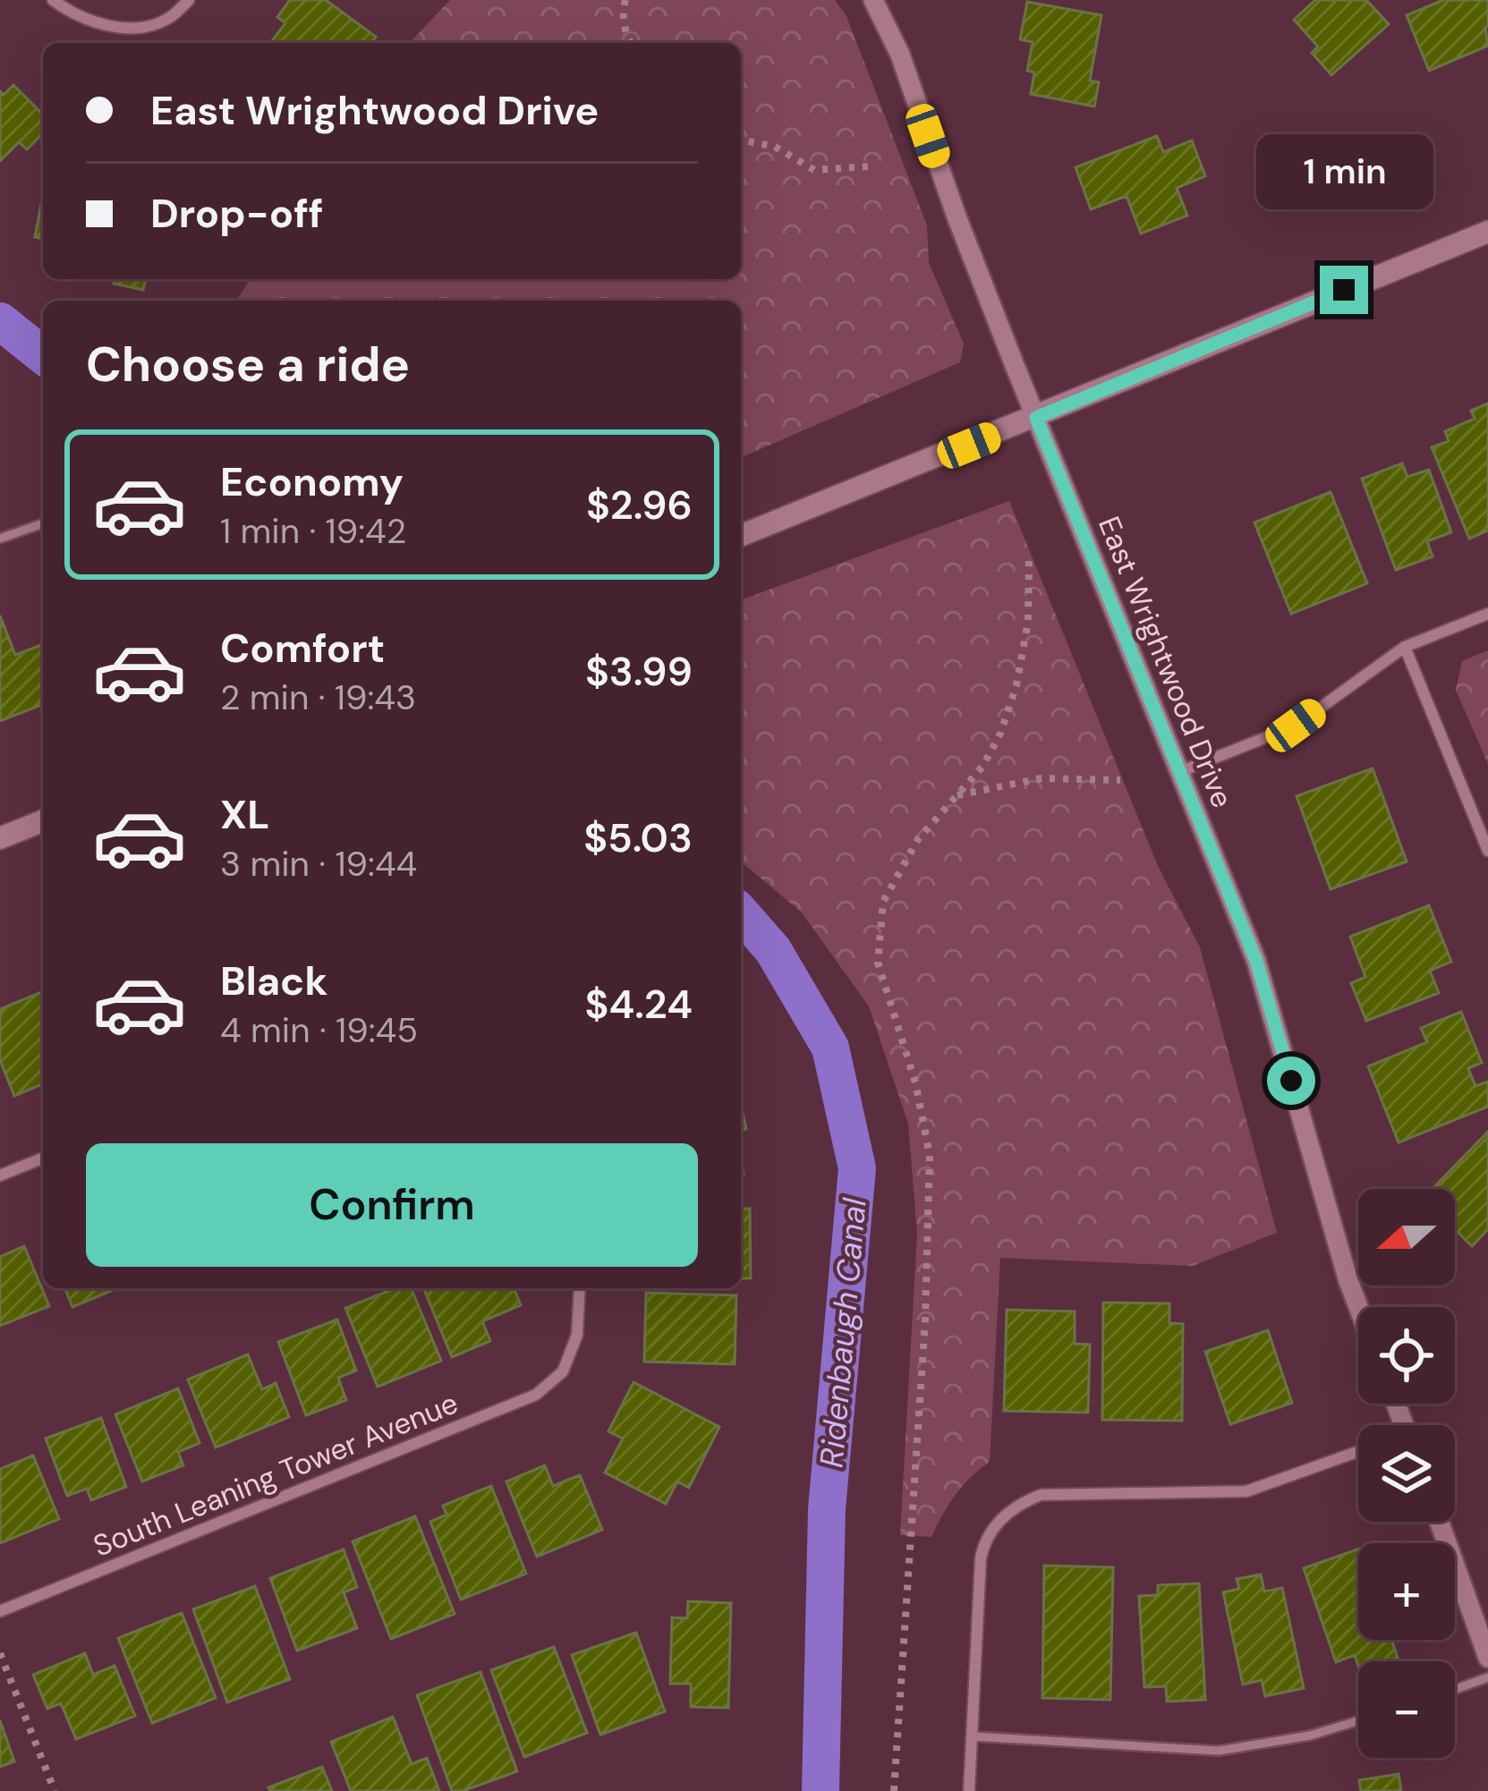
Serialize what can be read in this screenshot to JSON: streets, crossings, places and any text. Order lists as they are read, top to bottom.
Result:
{
  "streets": {
    "street": ["East Wrightwood Drive", "South Leaning Tower Avenue"]
  },
  "water": ["Ridenbaugh Canal"],
  "north": "left",
  "page": {
    "banner": ["East Wrightwood Drive", "Drop-off"],
    "bubble": "1 min",
    "heading": "Choose a ride",
    "list": [
      {
        "name": "Economy",
        "note": "1 min · 19:42",
        "value": "$2.96"
      },
      {
        "name": "Comfort",
        "note": "2 min · 19:43",
        "value": "$3.99"
      },
      {
        "name": "XL",
        "note": "3 min · 19:44",
        "value": "$5.03"
      },
      {
        "name": "Black",
        "note": "4 min · 19:45",
        "value": "$4.24"
      }
    ],
    "buttons": "Confirm",
    "map_buttons": ["+", "−"]
  }
}
